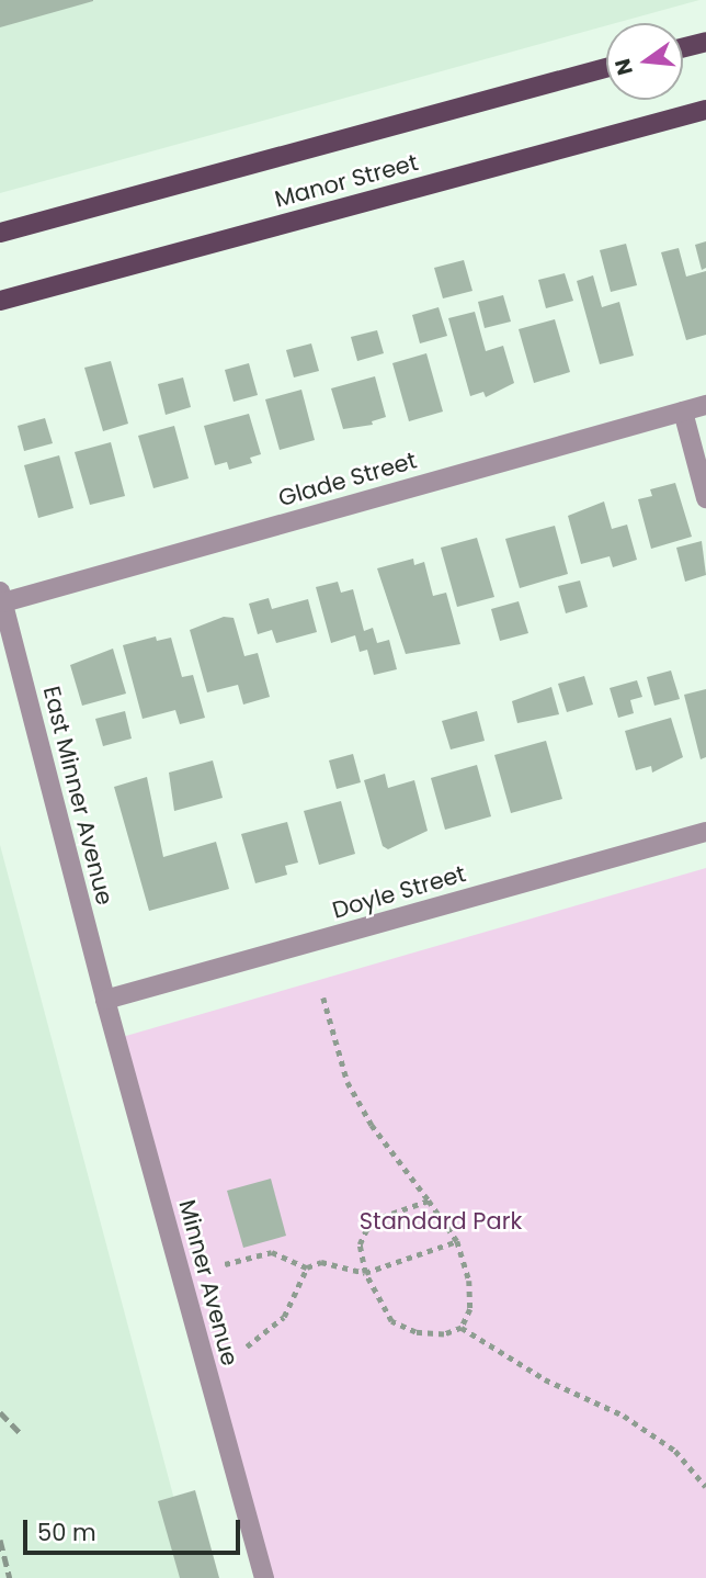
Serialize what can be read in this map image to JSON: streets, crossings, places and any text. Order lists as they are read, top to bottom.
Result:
{
  "streets": {
    "main road": ["Manor Street"],
    "street": [
      "Glade Street",
      "East Minner Avenue",
      "Doyle Street",
      "Minner Avenue"
    ]
  },
  "crossings": [
    ["Glade Street", "East Minner Avenue"],
    ["East Minner Avenue", "Doyle Street"],
    ["East Minner Avenue", "Minner Avenue"],
    ["Doyle Street", "Minner Avenue"]
  ],
  "parks": ["Standard Park"],
  "scale_bar": "50 m",
  "north": "left"
}
